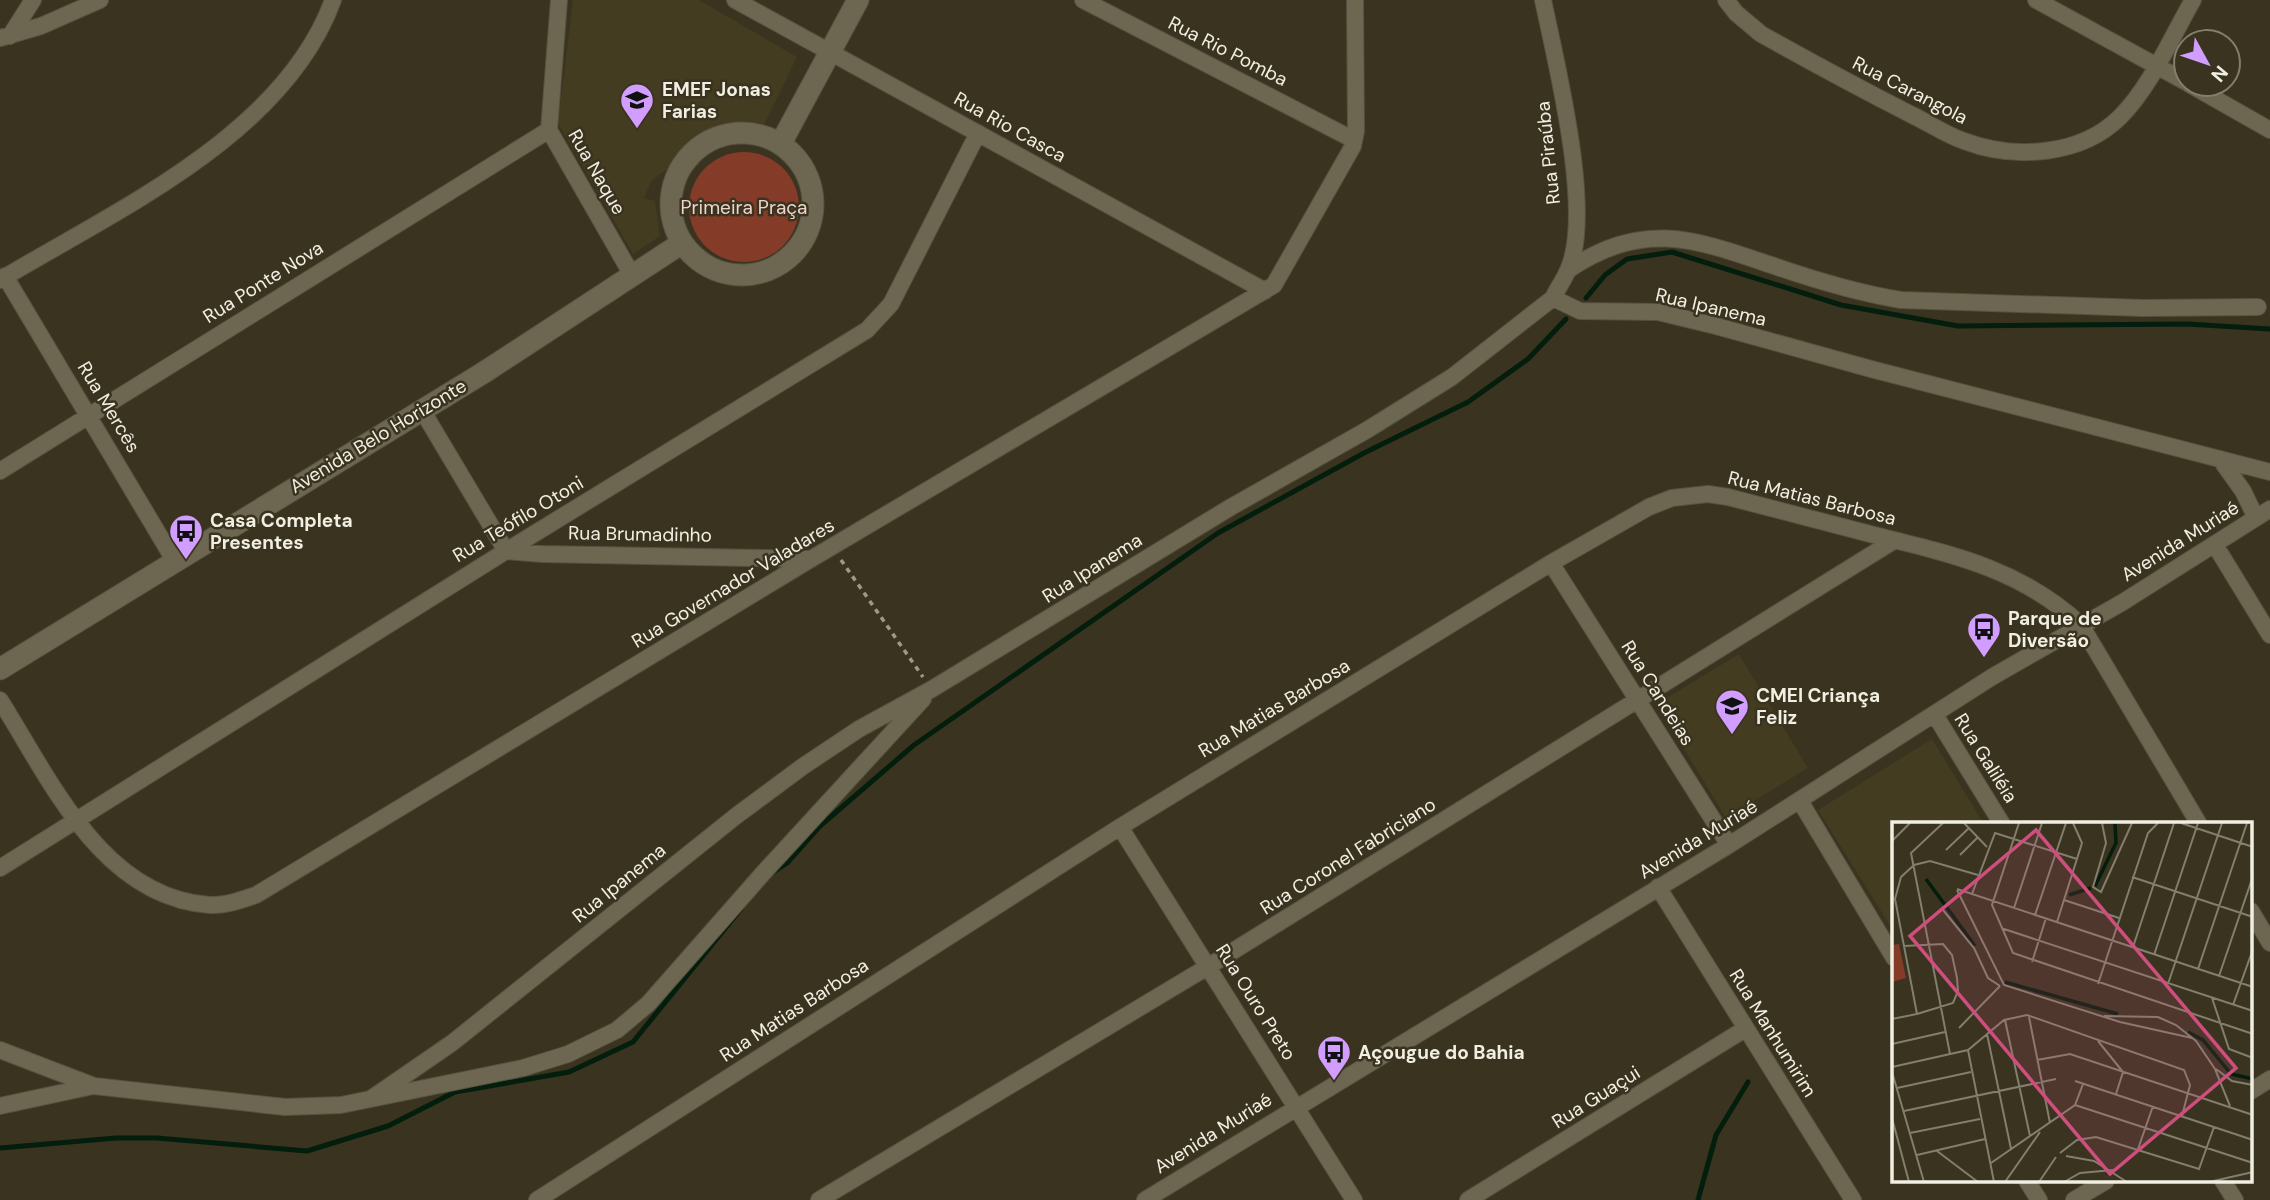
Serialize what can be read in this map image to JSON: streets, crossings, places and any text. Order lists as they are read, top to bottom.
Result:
{
  "streets": {
    "street": [
      "Rua Rio Pomba",
      "Rua Carangola",
      "Rua Rio Casca",
      "Rua Piraúba",
      "Rua Naque",
      "Rua Ponte Nova",
      "Rua Ipanema",
      "Rua Mercês",
      "Avenida Belo Horizonte",
      "Rua Matias Barbosa",
      "Rua Teófilo Otoni",
      "Rua Brumadinho",
      "Avenida Muriaé",
      "Rua Governador Valadares",
      "Rua Candeias",
      "Rua Galiléia",
      "Rua Coronel Fabriciano",
      "Rua Ouro Preto",
      "Rua Manhumirim",
      "Rua Guaçui"
    ]
  },
  "crossings": [
    ["Rua Rio Pomba", "Rua Governador Valadares"],
    ["Rua Rio Casca", "Rua Teófilo Otoni"],
    ["Rua Rio Casca", "Rua Governador Valadares"],
    ["Rua Piraúba", "Rua Ipanema"],
    ["Rua Naque", "Rua Ponte Nova"],
    ["Rua Naque", "Avenida Belo Horizonte"],
    ["Rua Ponte Nova", "Rua Mercês"],
    ["Rua Mercês", "Avenida Belo Horizonte"],
    ["Rua Matias Barbosa", "Avenida Muriaé"],
    ["Rua Matias Barbosa", "Rua Candeias"],
    ["Rua Matias Barbosa", "Rua Coronel Fabriciano"],
    ["Rua Matias Barbosa", "Rua Ouro Preto"],
    ["Rua Teófilo Otoni", "Rua Brumadinho"],
    ["Rua Teófilo Otoni", "Rua Governador Valadares"],
    ["Rua Brumadinho", "Rua Governador Valadares"],
    ["Avenida Muriaé", "Rua Candeias"],
    ["Avenida Muriaé", "Rua Galiléia"],
    ["Avenida Muriaé", "Rua Ouro Preto"],
    ["Avenida Muriaé", "Rua Manhumirim"],
    ["Rua Candeias", "Rua Coronel Fabriciano"],
    ["Rua Coronel Fabriciano", "Rua Ouro Preto"],
    ["Rua Manhumirim", "Rua Guaçui"]
  ],
  "parks": ["Primeira Praça"],
  "places": {
    "school or university": ["EMEF Jonas Farias", "CMEI Criança Feliz"],
    "bus stop": ["Casa Completa Presentes", "Parque de Diversão", "Açougue do Bahia"]
  },
  "north": "bottom right"
}
